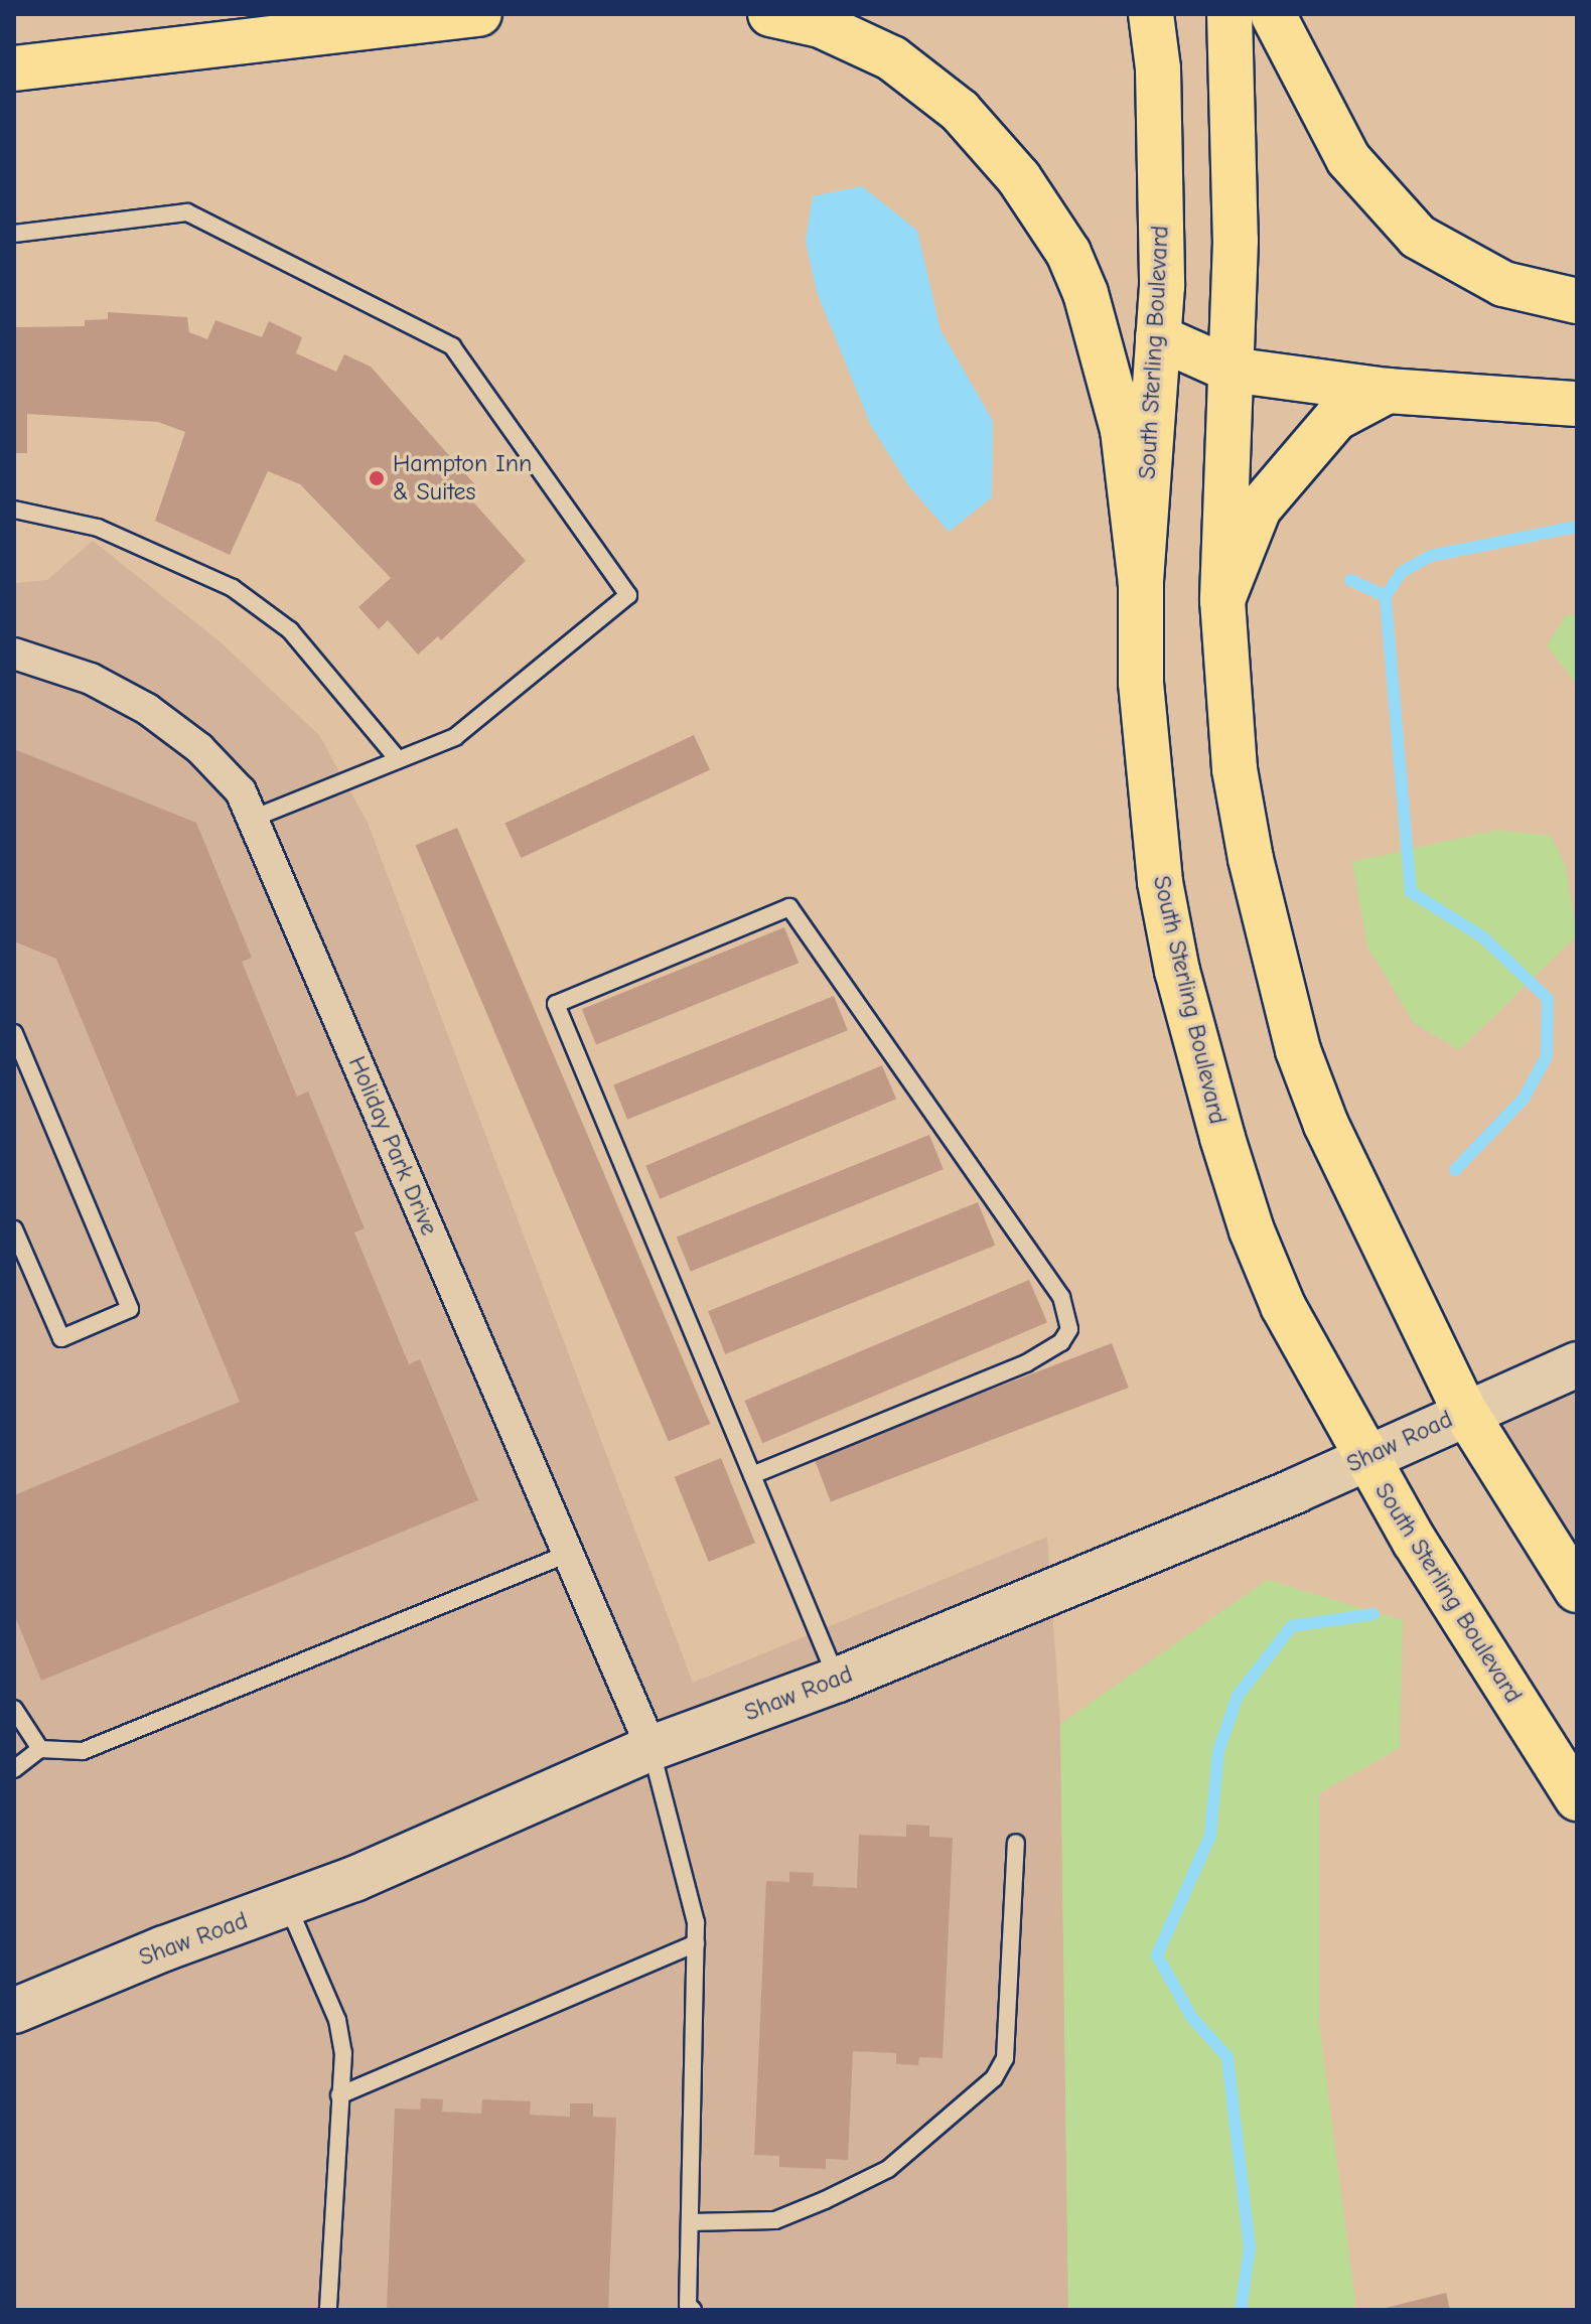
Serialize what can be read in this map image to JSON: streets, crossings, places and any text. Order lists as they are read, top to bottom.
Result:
{
  "streets": {
    "main road": ["South Sterling Boulevard", "Shaw Road"],
    "street": ["Holiday Park Drive"]
  },
  "crossings": [
    ["South Sterling Boulevard", "Shaw Road"],
    ["Holiday Park Drive", "Shaw Road"]
  ],
  "places": ["Hampton Inn & Suites"]
}
